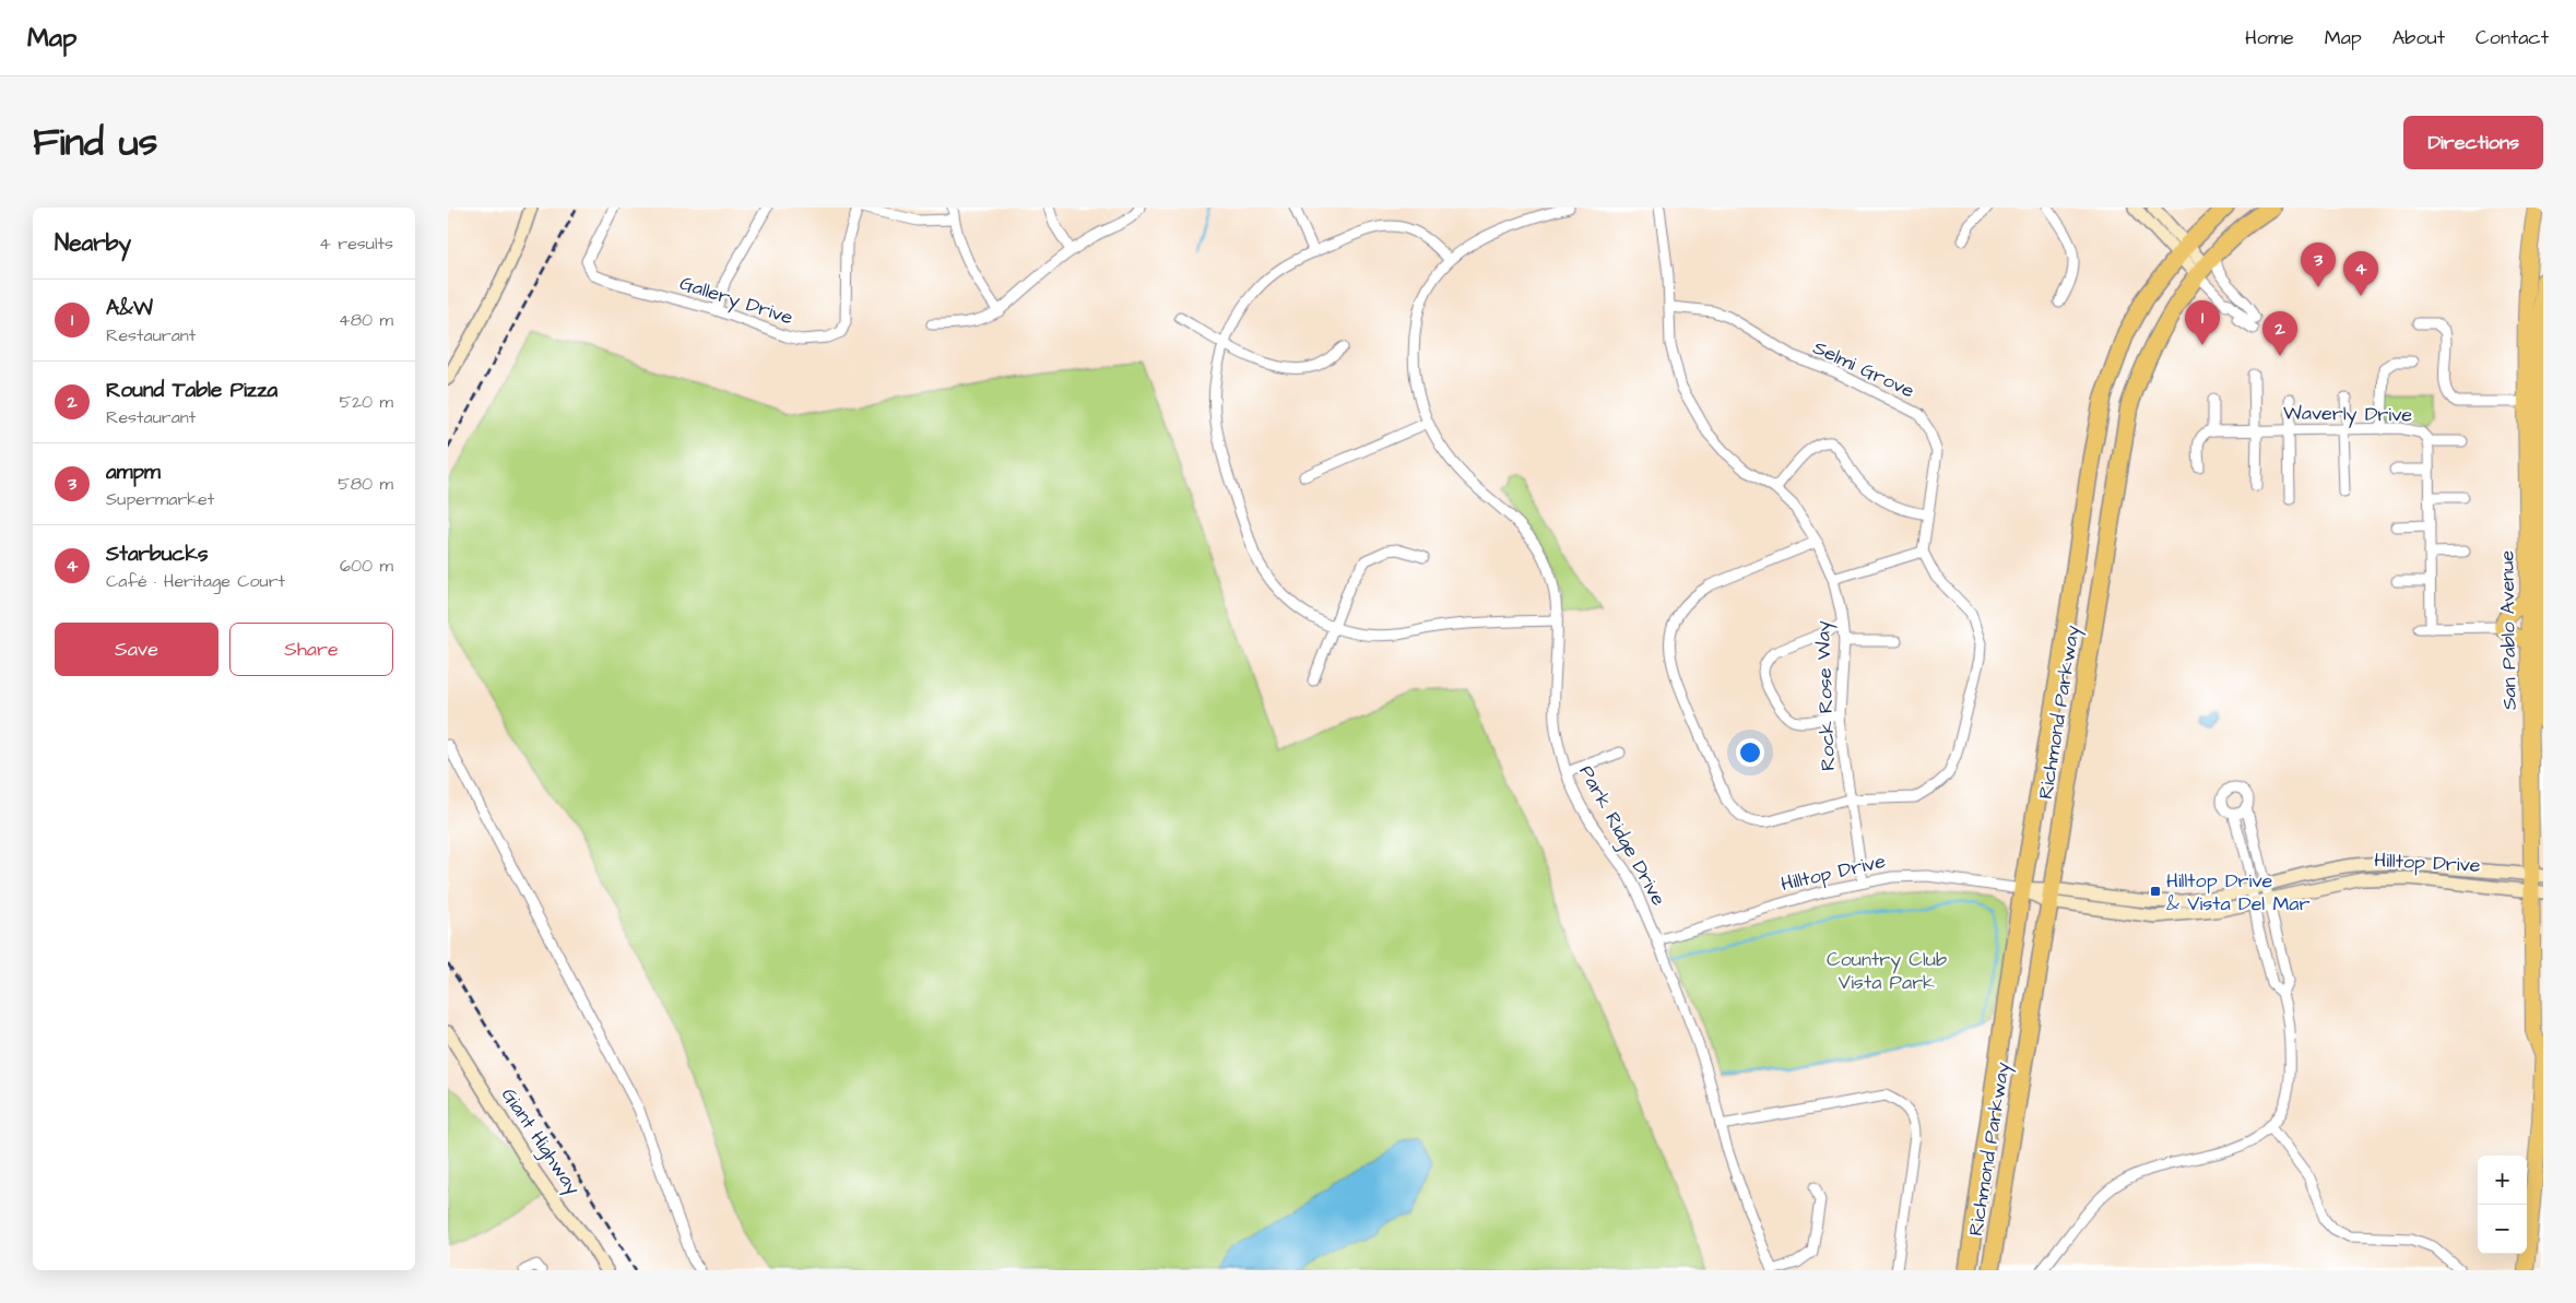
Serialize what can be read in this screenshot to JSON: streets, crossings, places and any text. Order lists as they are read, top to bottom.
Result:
{
  "streets": {
    "highway": ["Richmond Parkway"],
    "main road": ["San Pablo Avenue", "Hilltop Drive", "Giant Highway"],
    "street": [
      "Gallery Drive",
      "Selmi Grove",
      "Waverly Drive",
      "Rock Rose Way",
      "Park Ridge Drive"
    ]
  },
  "crossings": [
    ["Selmi Grove", "Rock Rose Way"],
    ["San Pablo Avenue", "Hilltop Drive"],
    ["Rock Rose Way", "Hilltop Drive"],
    ["Richmond Parkway", "Hilltop Drive"],
    ["Park Ridge Drive", "Hilltop Drive"]
  ],
  "parks": ["Country Club Vista Park"],
  "places": {
    "transit": ["Hilltop Drive & Vista Del Mar"]
  },
  "page": {
    "header": "Map",
    "nav": [
      "Home",
      "Map",
      "About",
      "Contact"
    ],
    "title": "Find us",
    "buttons": [
      "Directions",
      ["Save", "Share"]
    ],
    "heading": ["Nearby", "4 results"],
    "pins": [
      "3",
      "4",
      "1",
      "2"
    ],
    "list": [
      {
        "mark": "1",
        "name": "A&W",
        "note": "Restaurant",
        "value": "480 m"
      },
      {
        "mark": "2",
        "name": "Round Table Pizza",
        "note": "Restaurant",
        "value": "520 m"
      },
      {
        "mark": "3",
        "name": "ampm",
        "note": "Supermarket",
        "value": "580 m"
      },
      {
        "mark": "4",
        "name": "Starbucks",
        "note": "Café · Heritage Court",
        "value": "600 m"
      }
    ],
    "map_buttons": ["+", "−"]
  }
}
